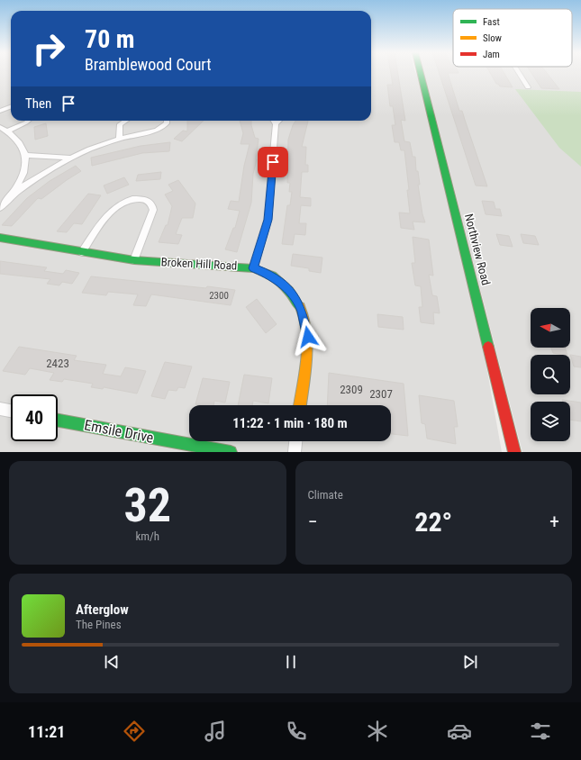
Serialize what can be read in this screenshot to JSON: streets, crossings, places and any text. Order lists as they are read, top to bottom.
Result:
{
  "streets": {
    "street": ["Northview Road", "Broken Hill Road", "Emsile Drive"]
  },
  "house_numbers": [
    "2300",
    "2423",
    "2309",
    "2307"
  ],
  "legend": ["Fast", "Slow", "Jam"],
  "north": "left",
  "page": {
    "turn": ["70 m", "Bramblewood Court"],
    "then": "Then",
    "limit": "40",
    "trip": "11:22 · 1 min · 180 m",
    "tile": [
      ["32", "km/h"],
      "Climate"
    ],
    "heat": ["−", "22°", "+"],
    "song": ["Afterglow", "The Pines"],
    "tabs": "11:21"
  }
}
